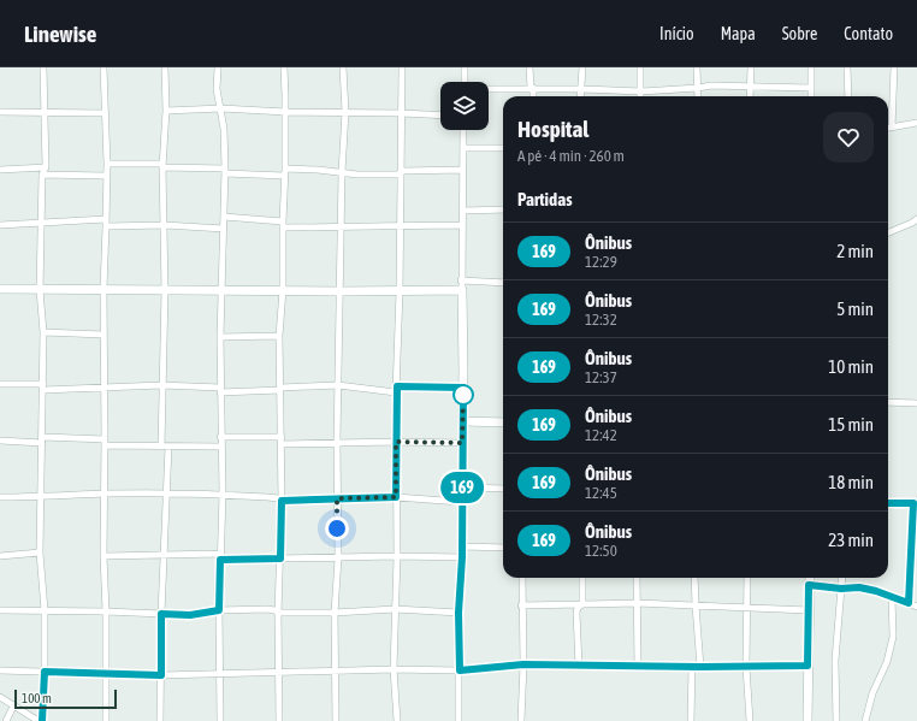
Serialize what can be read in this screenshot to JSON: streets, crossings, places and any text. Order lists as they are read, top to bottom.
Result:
{
  "lines": ["bus line 169"],
  "scale_bar": "100 m",
  "page": {
    "header": "Linewise",
    "nav": [
      "Início",
      "Mapa",
      "Sobre",
      "Contato"
    ],
    "on_map": "169",
    "heading": [
      ["Hospital", "A pé · 4 min · 260 m"],
      "Partidas"
    ],
    "list": [
      {
        "mark": "169",
        "name": "Ônibus",
        "note": "12:29",
        "value": "2 min"
      },
      {
        "mark": "169",
        "name": "Ônibus",
        "note": "12:32",
        "value": "5 min"
      },
      {
        "mark": "169",
        "name": "Ônibus",
        "note": "12:37",
        "value": "10 min"
      },
      {
        "mark": "169",
        "name": "Ônibus",
        "note": "12:42",
        "value": "15 min"
      },
      {
        "mark": "169",
        "name": "Ônibus",
        "note": "12:45",
        "value": "18 min"
      },
      {
        "mark": "169",
        "name": "Ônibus",
        "note": "12:50",
        "value": "23 min"
      }
    ],
    "scale": "100 m"
  }
}
